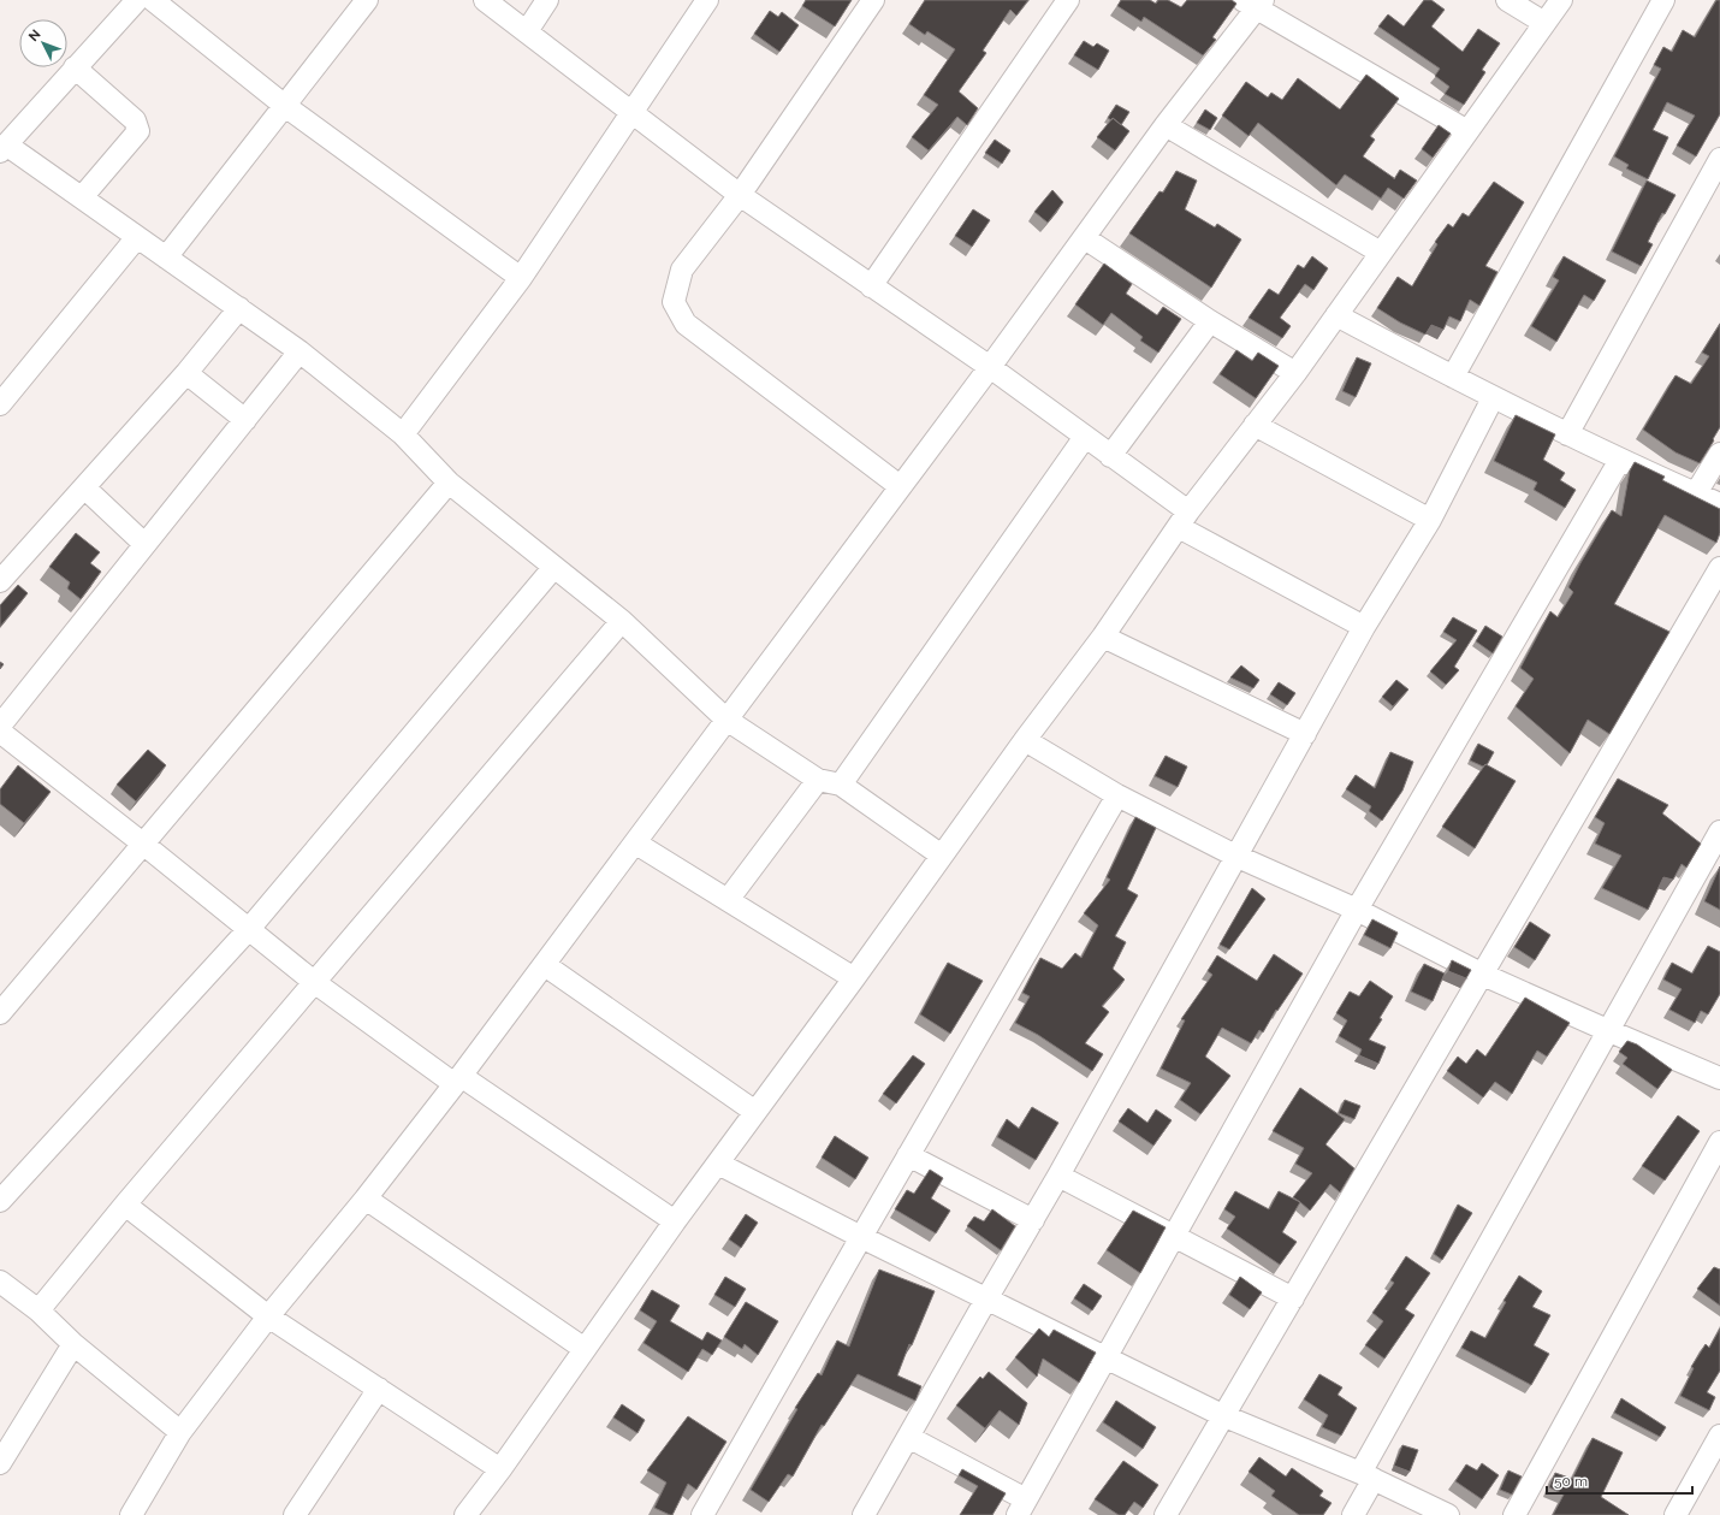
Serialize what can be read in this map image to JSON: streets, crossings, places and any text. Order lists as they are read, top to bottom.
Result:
{
  "scale_bar": "50 m",
  "north": "top left"
}
